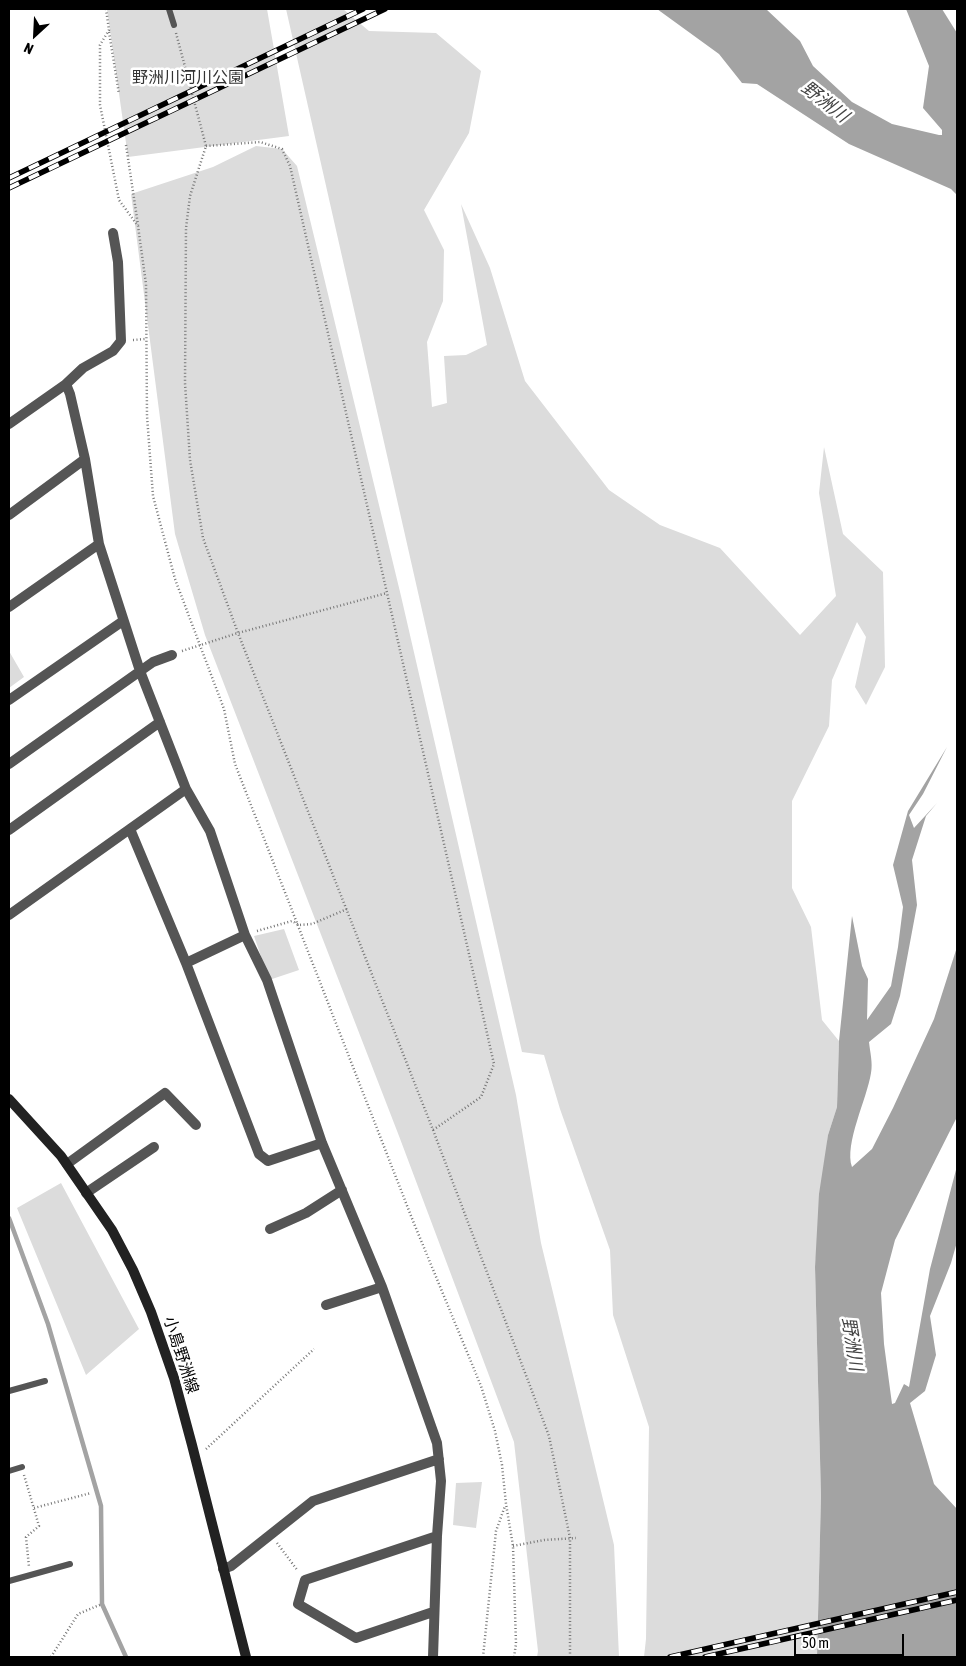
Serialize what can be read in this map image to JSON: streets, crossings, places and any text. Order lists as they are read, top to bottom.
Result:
{
  "streets": {
    "main road": ["小島野洲線"]
  },
  "water": ["野洲川"],
  "parks": ["野洲川河川公園"],
  "scale_bar": "50 m",
  "north": "bottom left"
}
